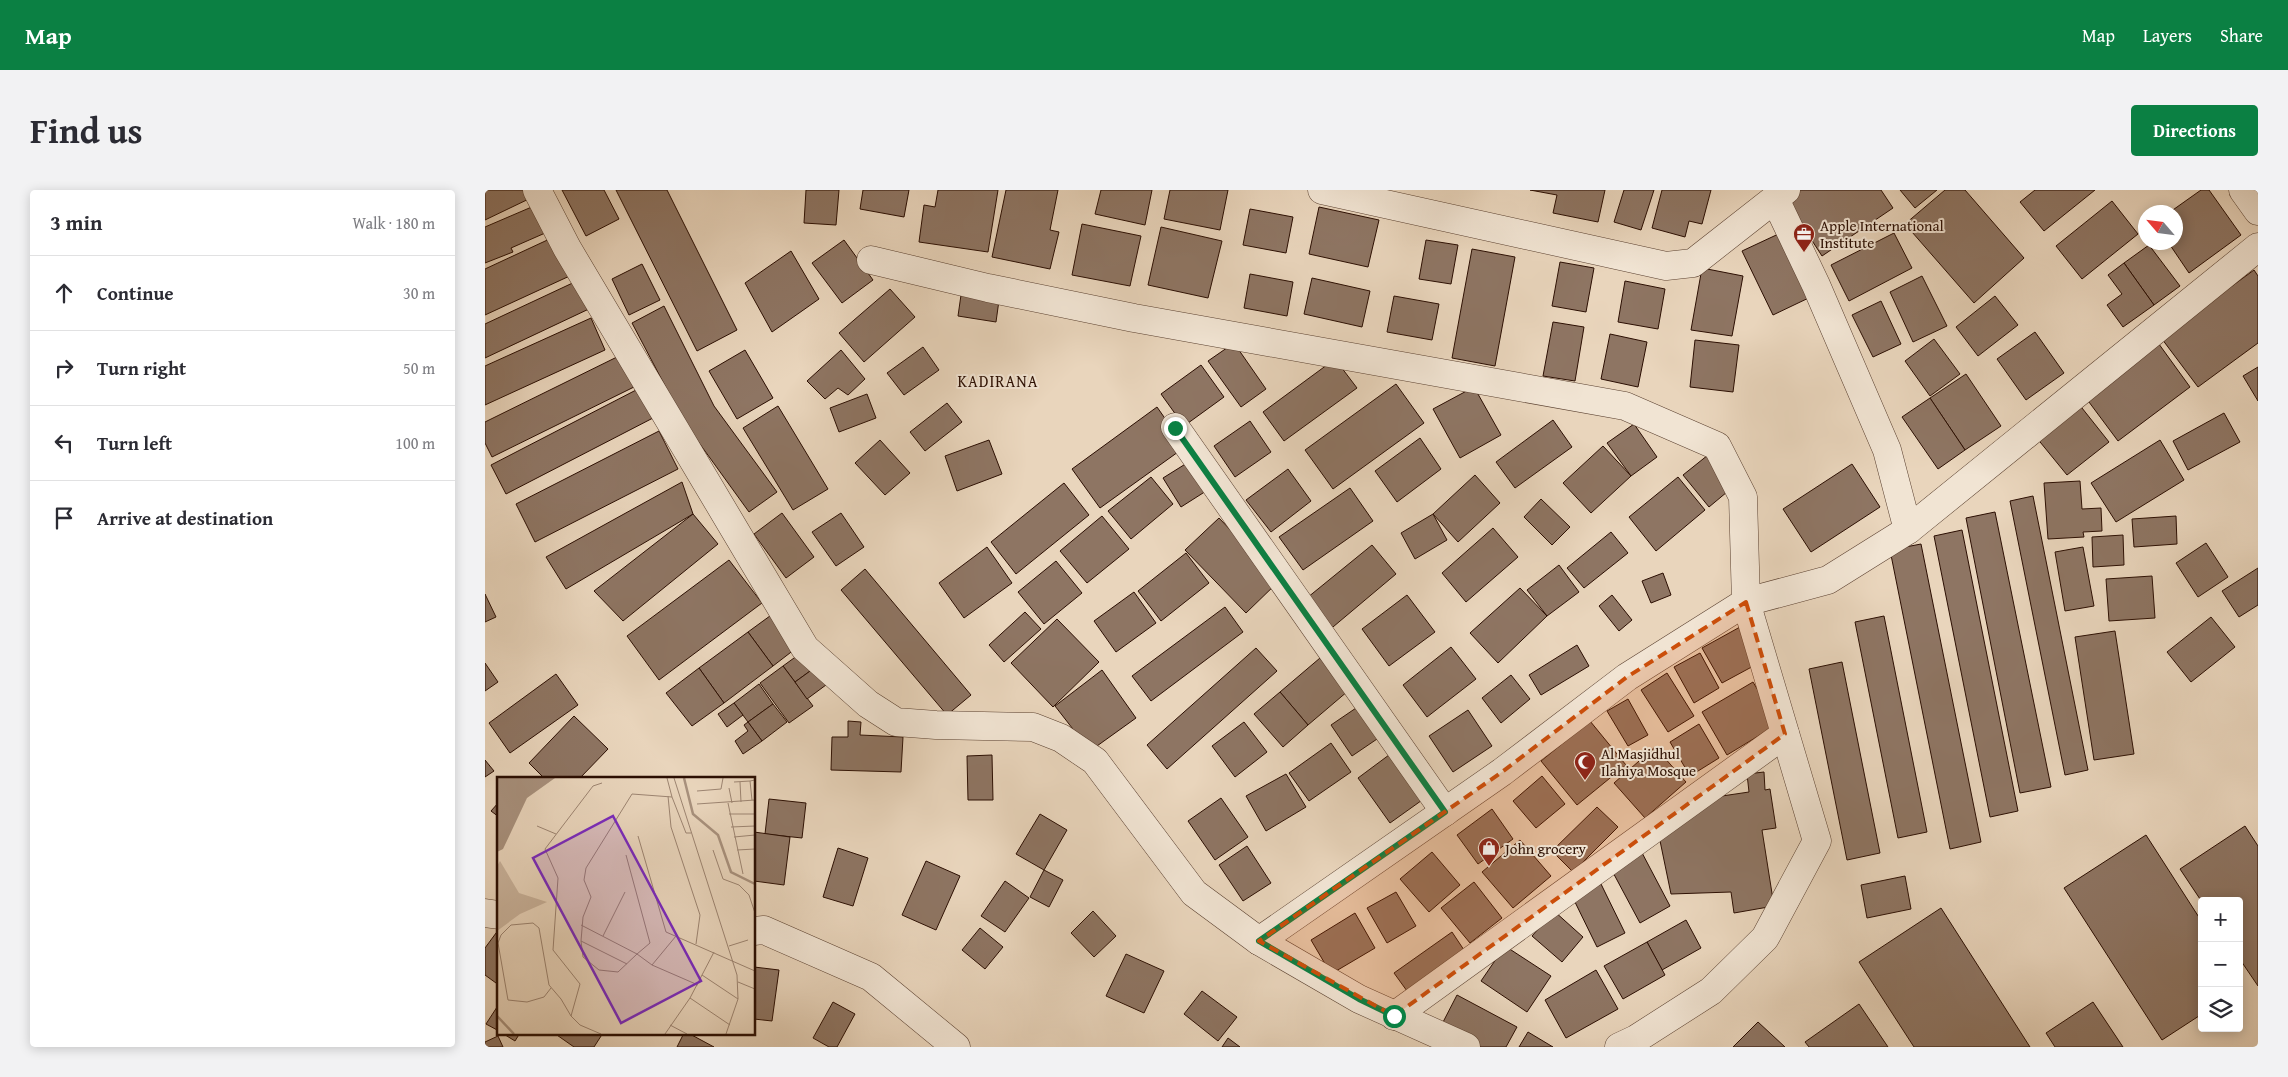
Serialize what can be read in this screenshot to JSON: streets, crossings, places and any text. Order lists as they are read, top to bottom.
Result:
{
  "districts": ["KADIRANA"],
  "places": {
    "office": ["Apple International Institute"],
    "mosque": ["Al Masjidhul Ilahiya Mosque"],
    "shop": ["John grocery"]
  },
  "north": "top left",
  "page": {
    "header": "Map",
    "nav": ["Map", "Layers", "Share"],
    "title": "Find us",
    "buttons": "Directions",
    "heading": ["3 min", "Walk · 180 m"],
    "list": [
      ["Continue", "30 m"],
      ["Turn right", "50 m"],
      ["Turn left", "100 m"],
      "Arrive at destination"
    ],
    "map_buttons": ["+", "−"]
  }
}
